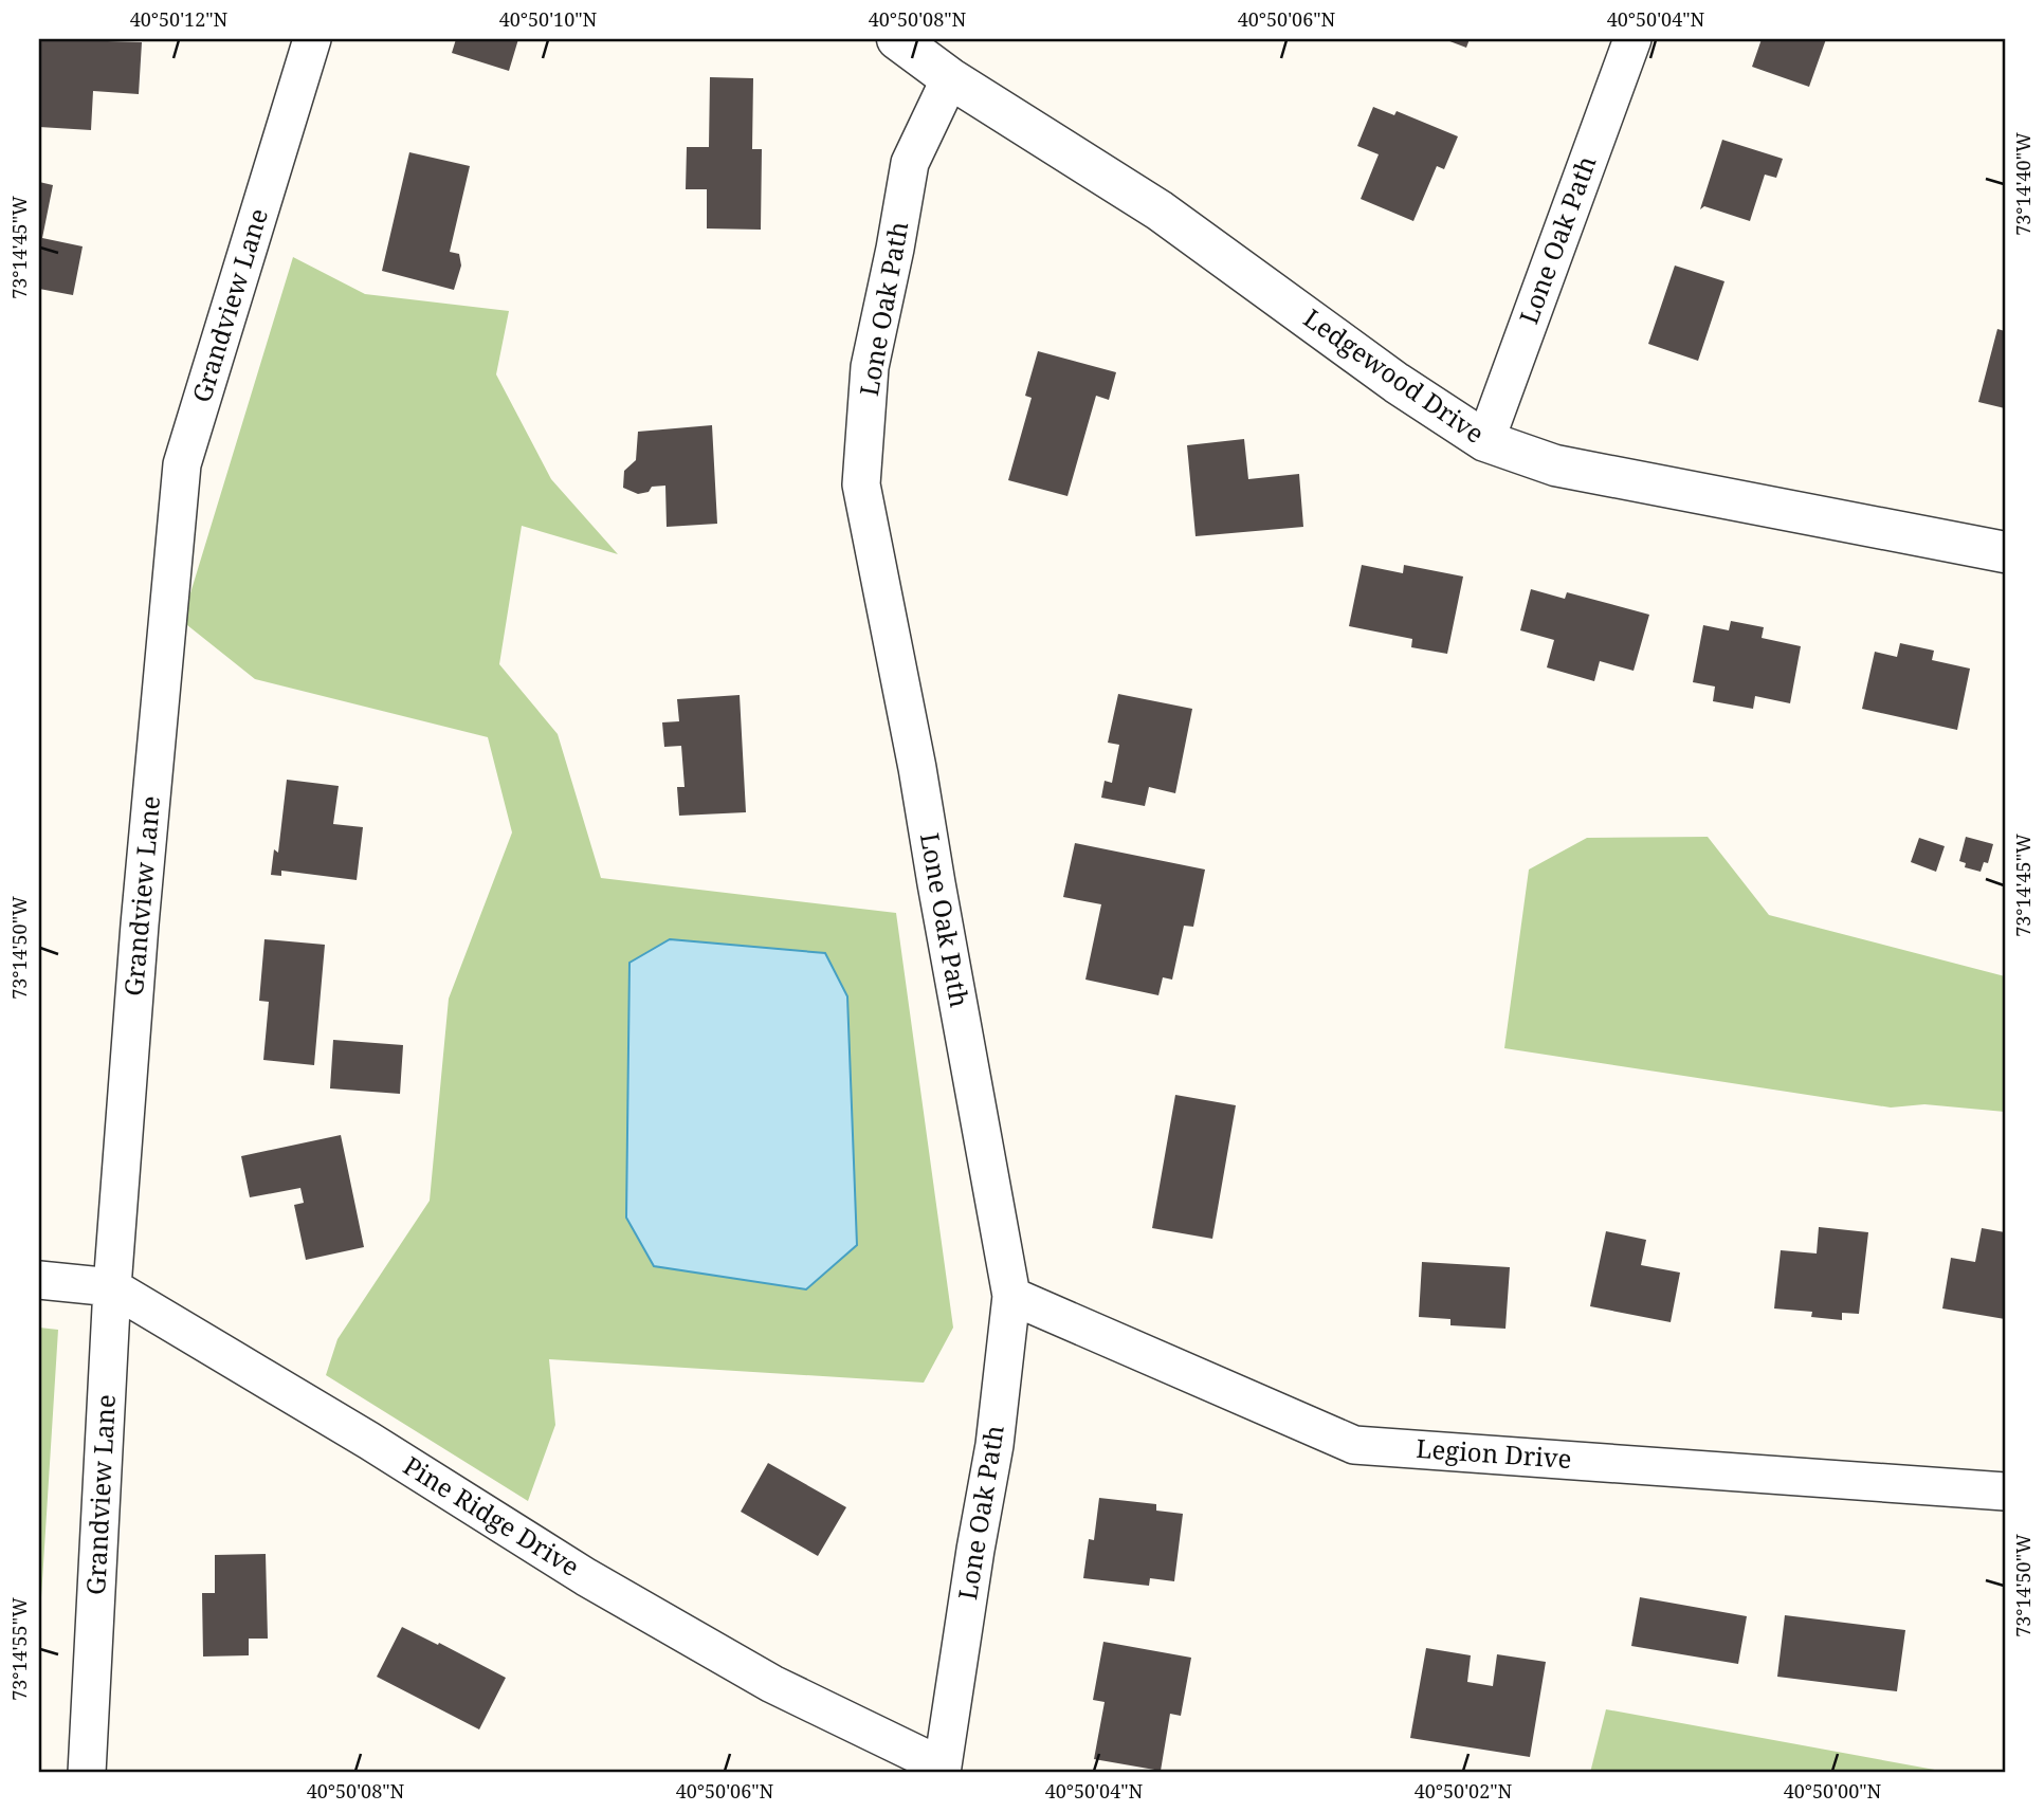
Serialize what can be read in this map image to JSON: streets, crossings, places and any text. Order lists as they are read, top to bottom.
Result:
{
  "streets": {
    "street": [
      "Lone Oak Path",
      "Grandview Lane",
      "Ledgewood Drive",
      "Legion Drive",
      "Pine Ridge Drive"
    ]
  },
  "crossings": [
    ["Lone Oak Path", "Ledgewood Drive"],
    ["Lone Oak Path", "Legion Drive"],
    ["Lone Oak Path", "Pine Ridge Drive"],
    ["Grandview Lane", "Pine Ridge Drive"]
  ],
  "coordinates": [
    "40°50'12\"N",
    "40°50'10\"N",
    "40°50'08\"N",
    "40°50'06\"N",
    "40°50'04\"N",
    "73°14'40\"W",
    "73°14'45\"W",
    "73°14'50\"W",
    "73°14'55\"W",
    "40°50'02\"N",
    "40°50'00\"N"
  ]
}
